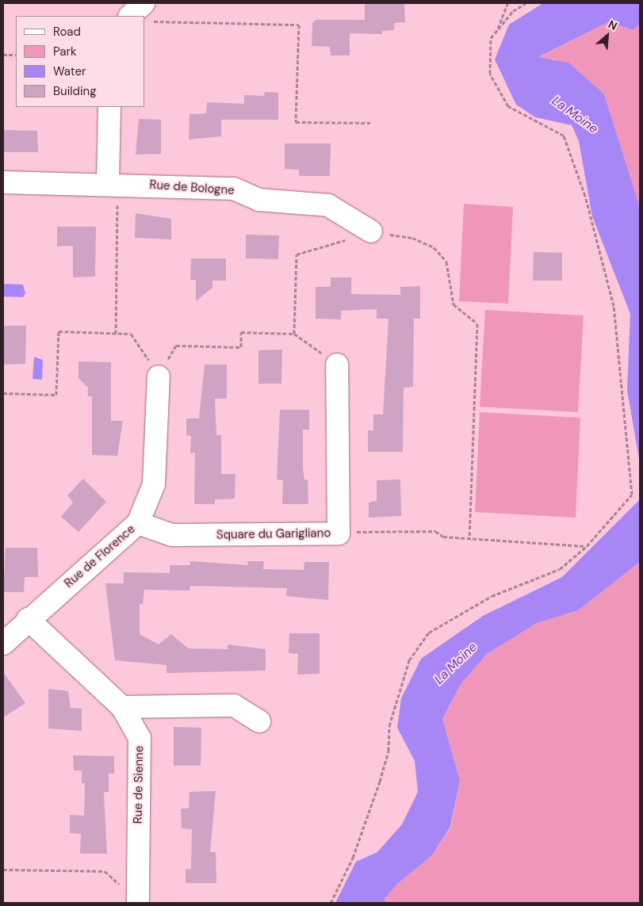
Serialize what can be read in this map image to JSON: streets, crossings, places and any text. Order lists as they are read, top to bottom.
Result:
{
  "streets": {
    "street": [
      "Rue de Bologne",
      "Square du Garigliano",
      "Rue de Florence",
      "Rue de Sienne"
    ]
  },
  "crossings": [
    ["Square du Garigliano", "Rue de Florence"],
    ["Rue de Florence", "Rue de Sienne"]
  ],
  "water": ["La Moine"],
  "legend": [
    "Road",
    "Park",
    "Water",
    "Building"
  ],
  "north": "top right"
}
